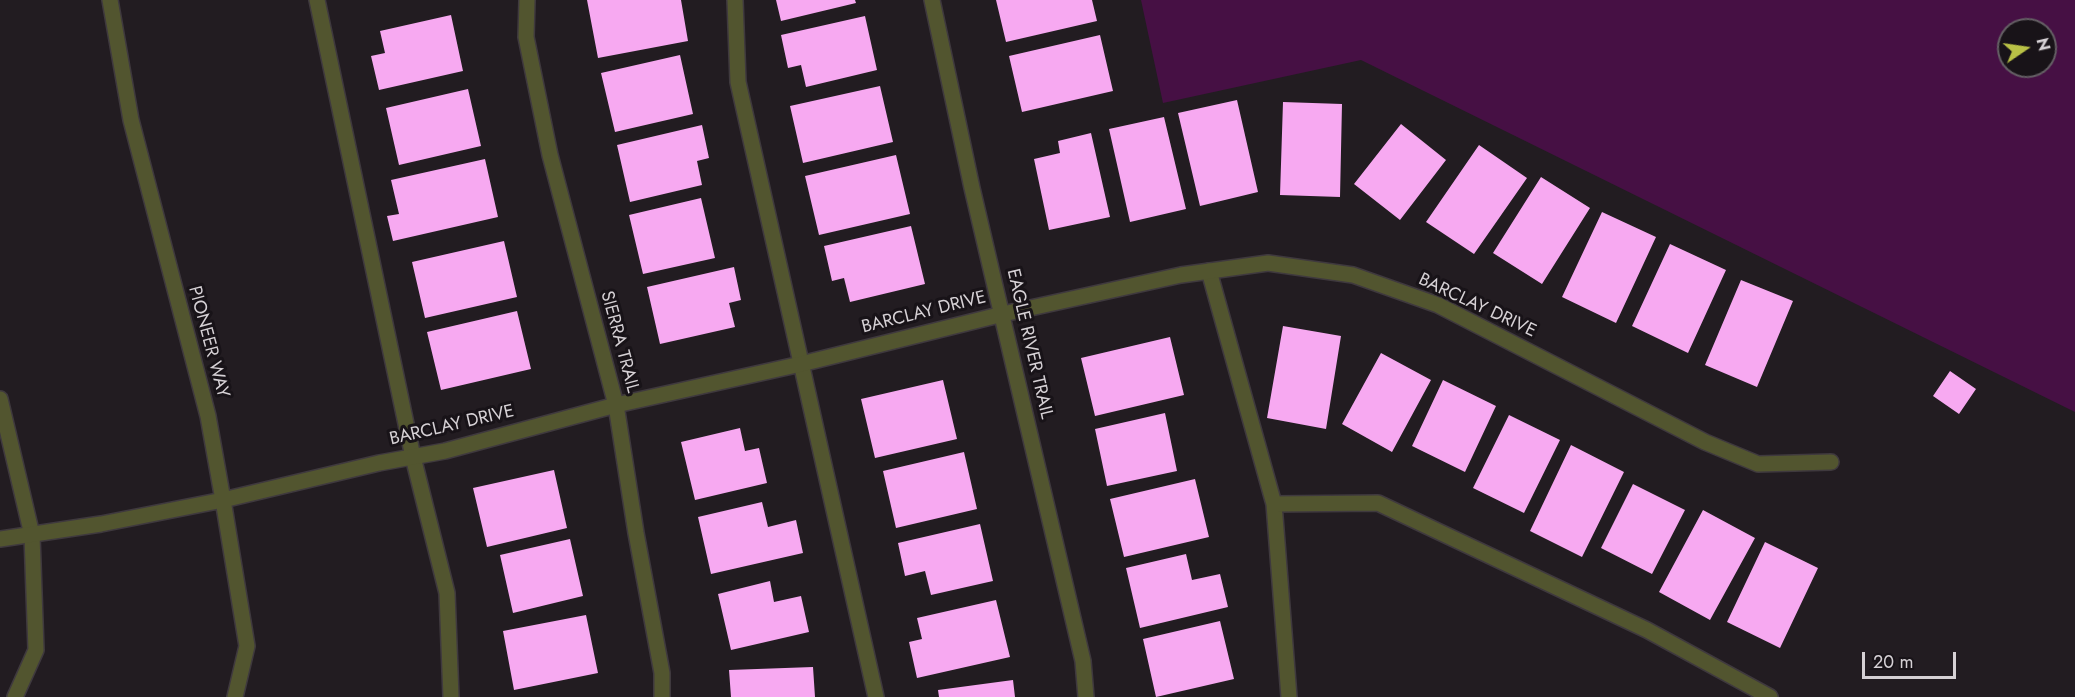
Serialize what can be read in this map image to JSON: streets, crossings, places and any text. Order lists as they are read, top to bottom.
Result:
{
  "streets": {
    "street": [
      "BARCLAY DRIVE",
      "PIONEER WAY",
      "SIERRA TRAIL",
      "EAGLE RIVER TRAIL"
    ]
  },
  "crossings": [
    ["BARCLAY DRIVE", "PIONEER WAY"],
    ["BARCLAY DRIVE", "SIERRA TRAIL"],
    ["BARCLAY DRIVE", "EAGLE RIVER TRAIL"]
  ],
  "scale_bar": "20 m",
  "north": "right"
}
